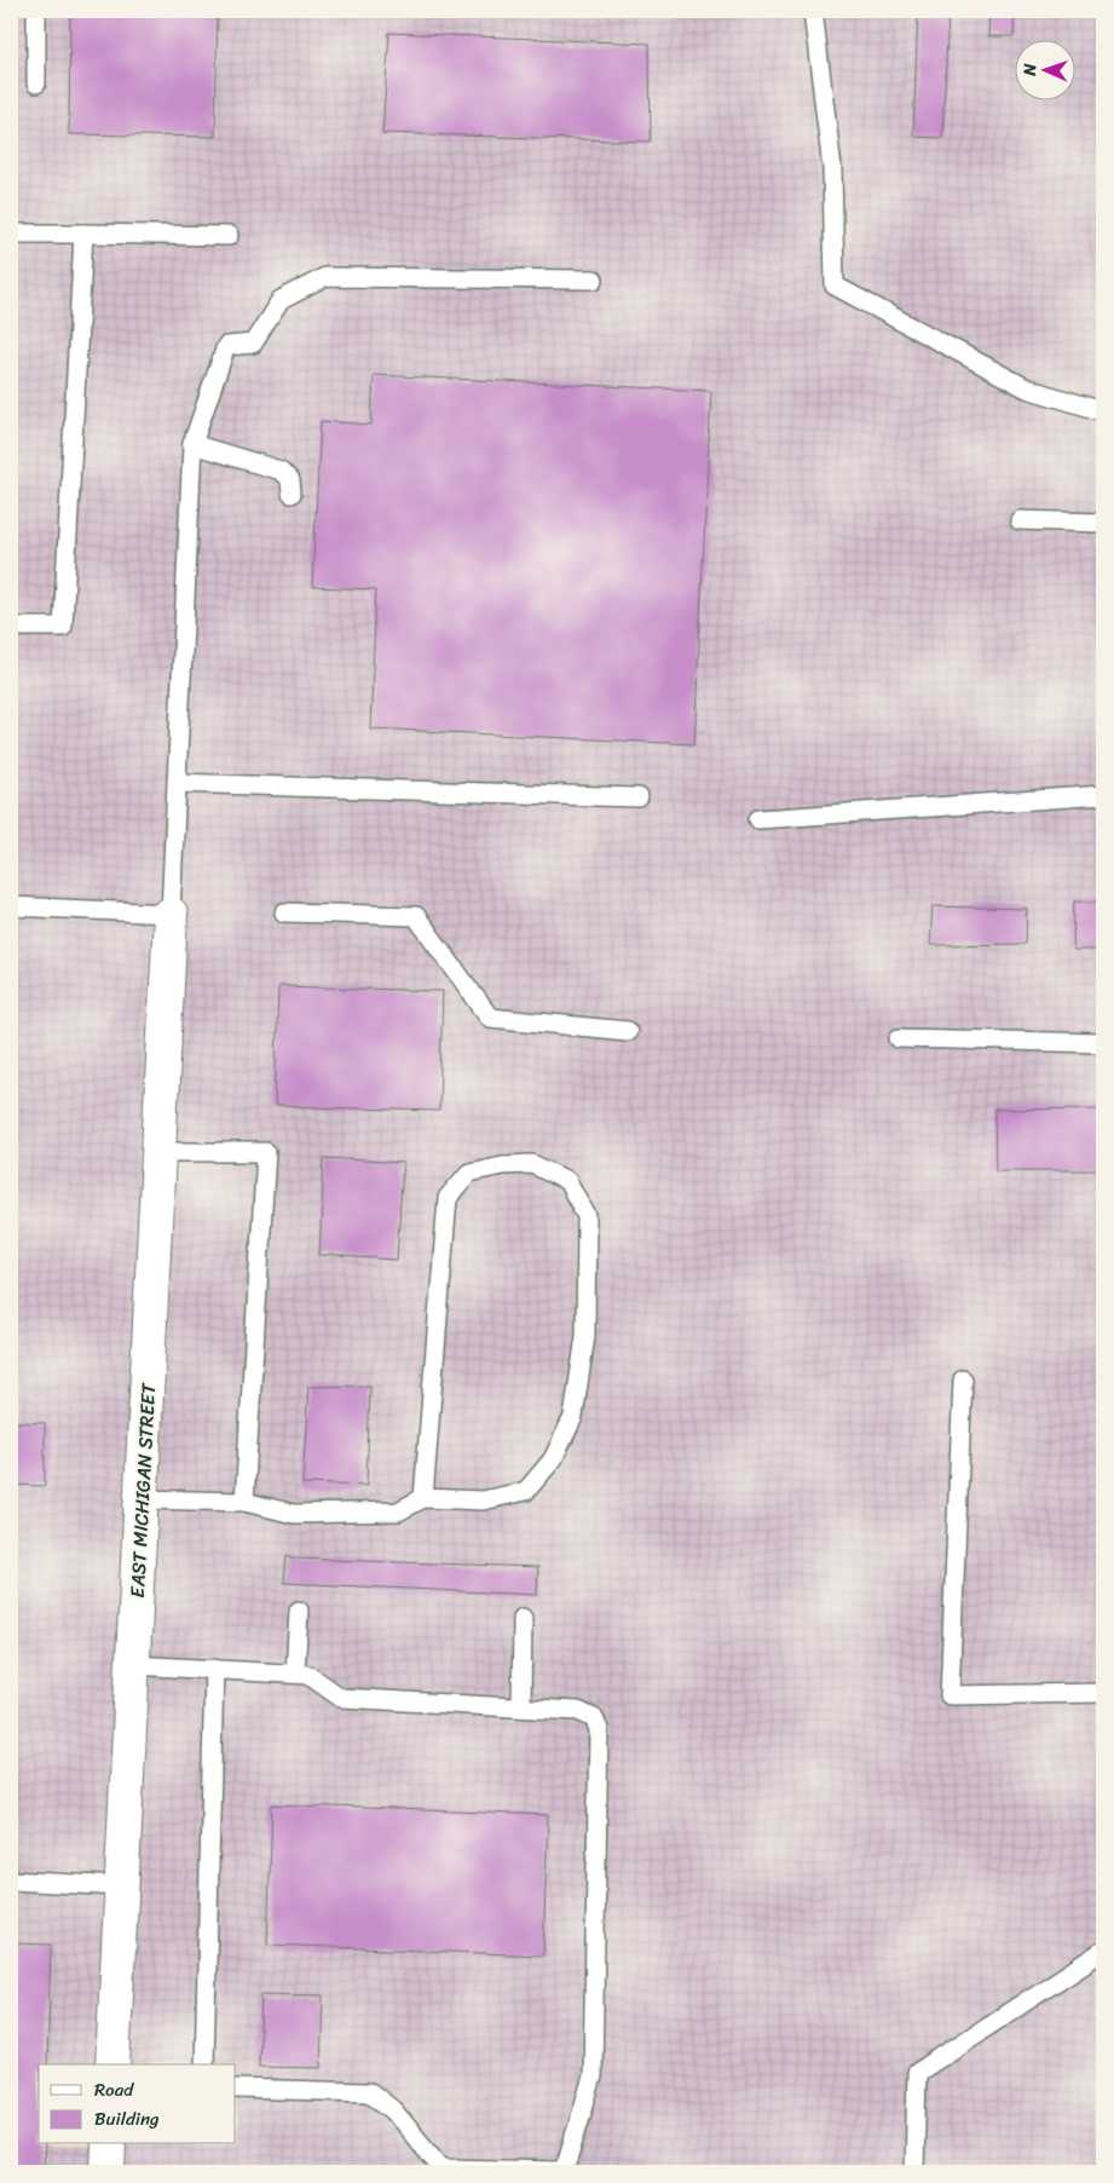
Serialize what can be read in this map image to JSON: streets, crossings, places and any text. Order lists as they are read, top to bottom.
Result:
{
  "streets": {
    "street": ["EAST MICHIGAN STREET"]
  },
  "legend": ["Road", "Building"],
  "north": "left"
}
